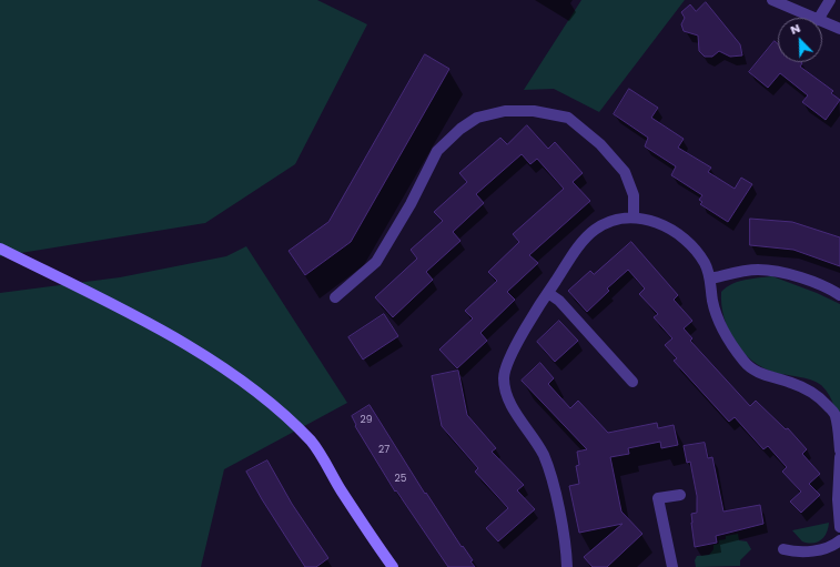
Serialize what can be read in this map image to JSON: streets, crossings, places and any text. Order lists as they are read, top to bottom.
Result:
{
  "house_numbers": ["29", "27", "25"],
  "north": "top left"
}
